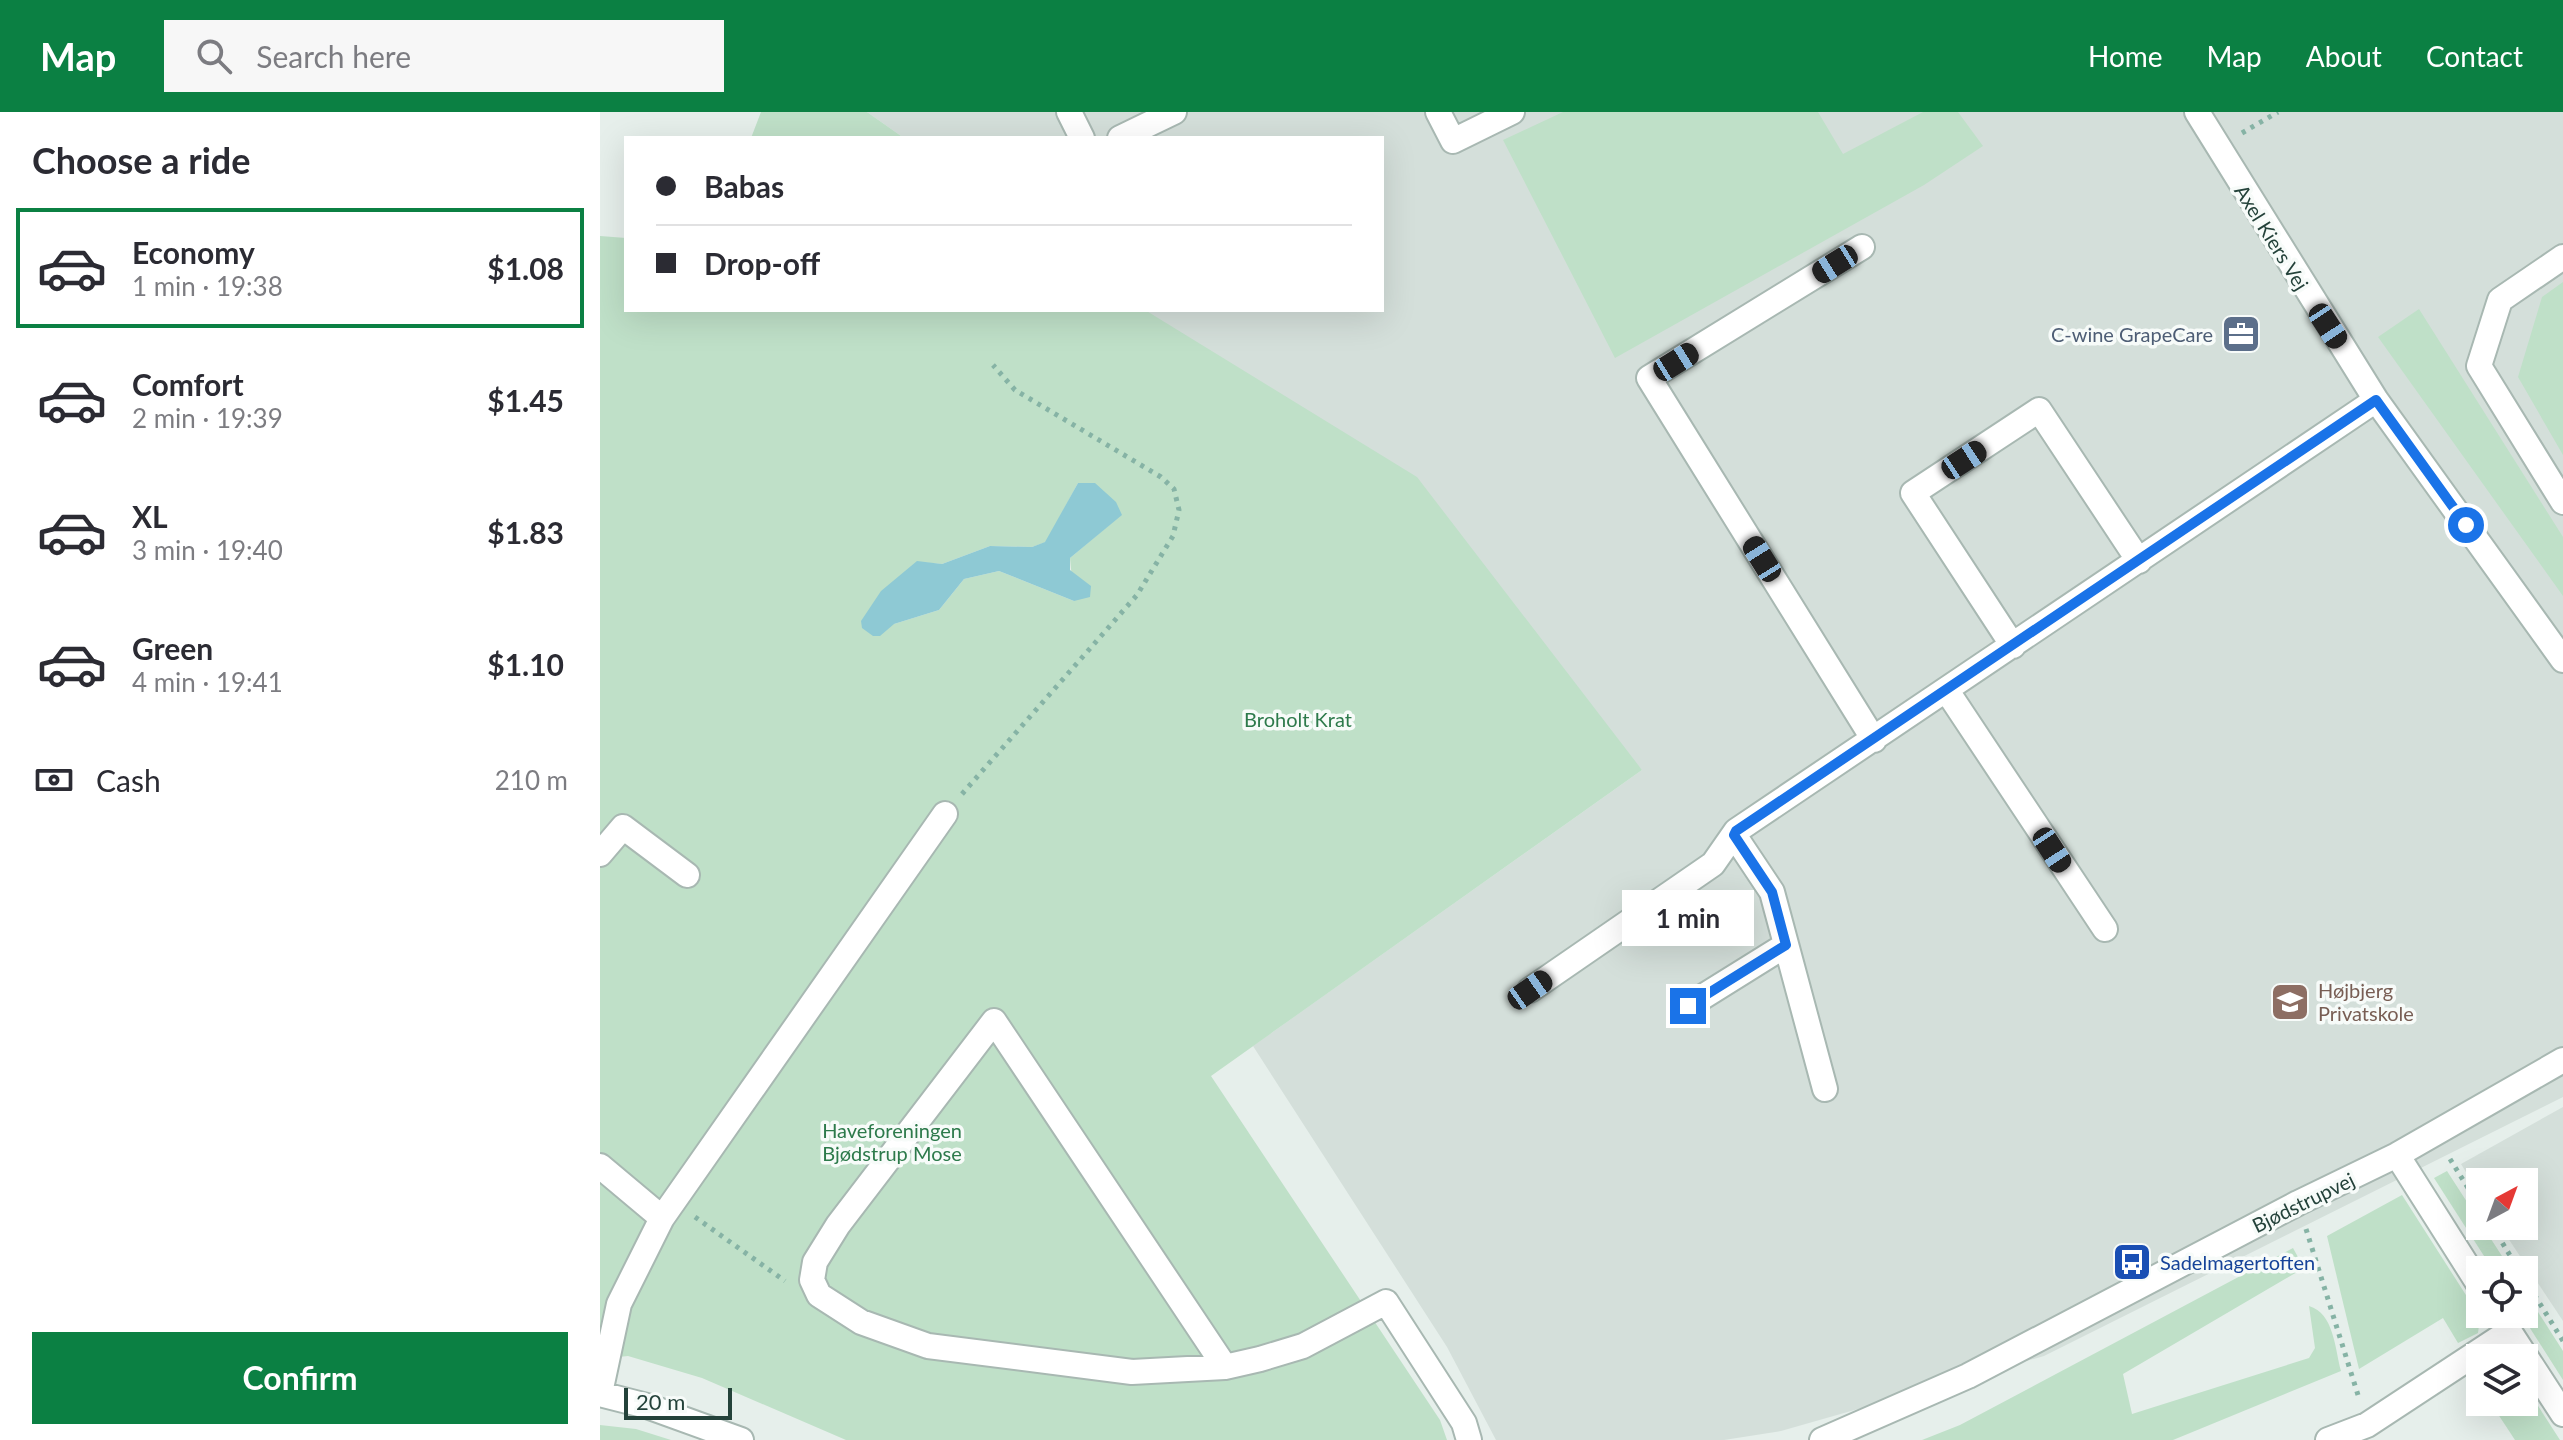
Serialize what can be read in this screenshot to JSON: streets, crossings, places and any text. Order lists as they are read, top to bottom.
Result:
{
  "streets": {
    "street": ["Axel Kiers Vej", "Bjødstrupvej"]
  },
  "parks": ["Broholt Krat", "Haveforeningen Bjødstrup Mose"],
  "places": {
    "office": ["C-wine GrapeCare"],
    "school or university": ["Højbjerg Privatskole"],
    "bus stop": ["Sadelmagertoften"]
  },
  "scale_bar": "20 m",
  "north": "top right",
  "page": {
    "header": "Map",
    "search": "Search here",
    "nav": [
      "Home",
      "Map",
      "About",
      "Contact"
    ],
    "heading": "Choose a ride",
    "banner": ["Babas", "Drop-off"],
    "list": [
      {
        "name": "Economy",
        "note": "1 min · 19:38",
        "value": "$1.08"
      },
      {
        "name": "Comfort",
        "note": "2 min · 19:39",
        "value": "$1.45"
      },
      {
        "name": "XL",
        "note": "3 min · 19:40",
        "value": "$1.83"
      },
      {
        "name": "Green",
        "note": "4 min · 19:41",
        "value": "$1.10"
      }
    ],
    "pay": ["Cash", "210 m"],
    "bubble": "1 min",
    "buttons": "Confirm",
    "scale": "20 m"
  }
}
